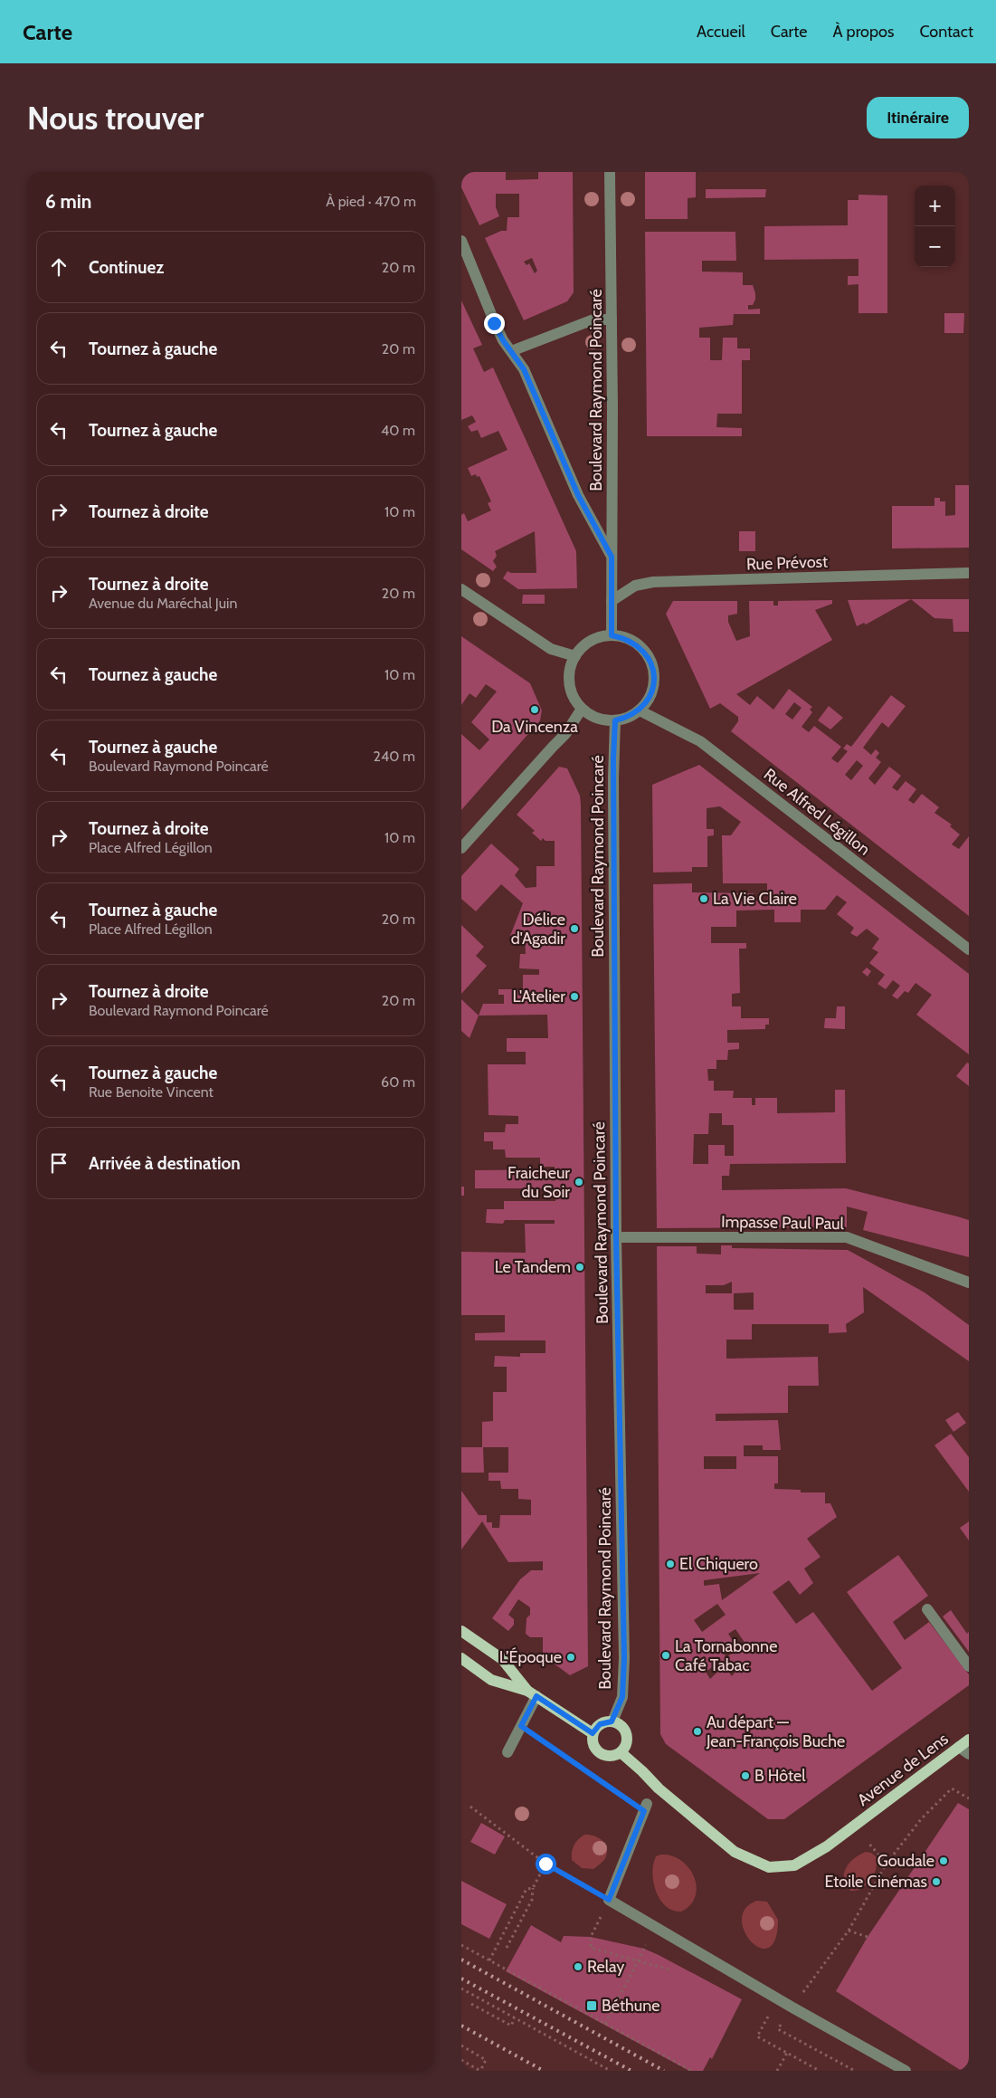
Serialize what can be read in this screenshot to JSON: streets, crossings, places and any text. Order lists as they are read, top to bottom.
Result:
{
  "streets": {
    "main road": ["Avenue de Lens"],
    "street": [
      "Boulevard Raymond Poincaré",
      "Rue Prévost",
      "Rue Alfred Légillon",
      "Impasse Paul Paul"
    ]
  },
  "crossings": [
    ["Boulevard Raymond Poincaré", "Rue Prévost"],
    ["Boulevard Raymond Poincaré", "Rue Alfred Légillon"],
    ["Boulevard Raymond Poincaré", "Impasse Paul Paul"],
    ["Boulevard Raymond Poincaré", "Avenue de Lens"]
  ],
  "places": {
    "other": [
      "Da Vincenza",
      "La Vie Claire",
      "Délice d'Agadir",
      "L'Atelier",
      "Fraicheur du Soir",
      "Le Tandem",
      "El Chiquero",
      "La Tornabonne Café Tabac",
      "L’Époque",
      "Au départ — Jean-François Buche",
      "B Hôtel",
      "Goudale",
      "Etoile Cinémas",
      "Relay"
    ],
    "transit": ["Béthune"]
  },
  "page": {
    "header": "Carte",
    "nav": [
      "Accueil",
      "Carte",
      "À propos",
      "Contact"
    ],
    "buttons": "Itinéraire",
    "title": "Nous trouver",
    "heading": ["6 min", "À pied · 470 m"],
    "map_buttons": ["+", "−"],
    "list": [
      ["Continuez", "20 m"],
      ["Tournez à gauche", "20 m"],
      ["Tournez à gauche", "40 m"],
      ["Tournez à droite", "10 m"],
      ["Tournez à droite", "Avenue du Maréchal Juin", "20 m"],
      ["Tournez à gauche", "10 m"],
      ["Tournez à gauche", "Boulevard Raymond Poincaré", "240 m"],
      ["Tournez à droite", "Place Alfred Légillon", "10 m"],
      ["Tournez à gauche", "Place Alfred Légillon", "20 m"],
      ["Tournez à droite", "Boulevard Raymond Poincaré", "20 m"],
      ["Tournez à gauche", "Rue Benoite Vincent", "60 m"],
      "Arrivée à destination"
    ]
  }
}
